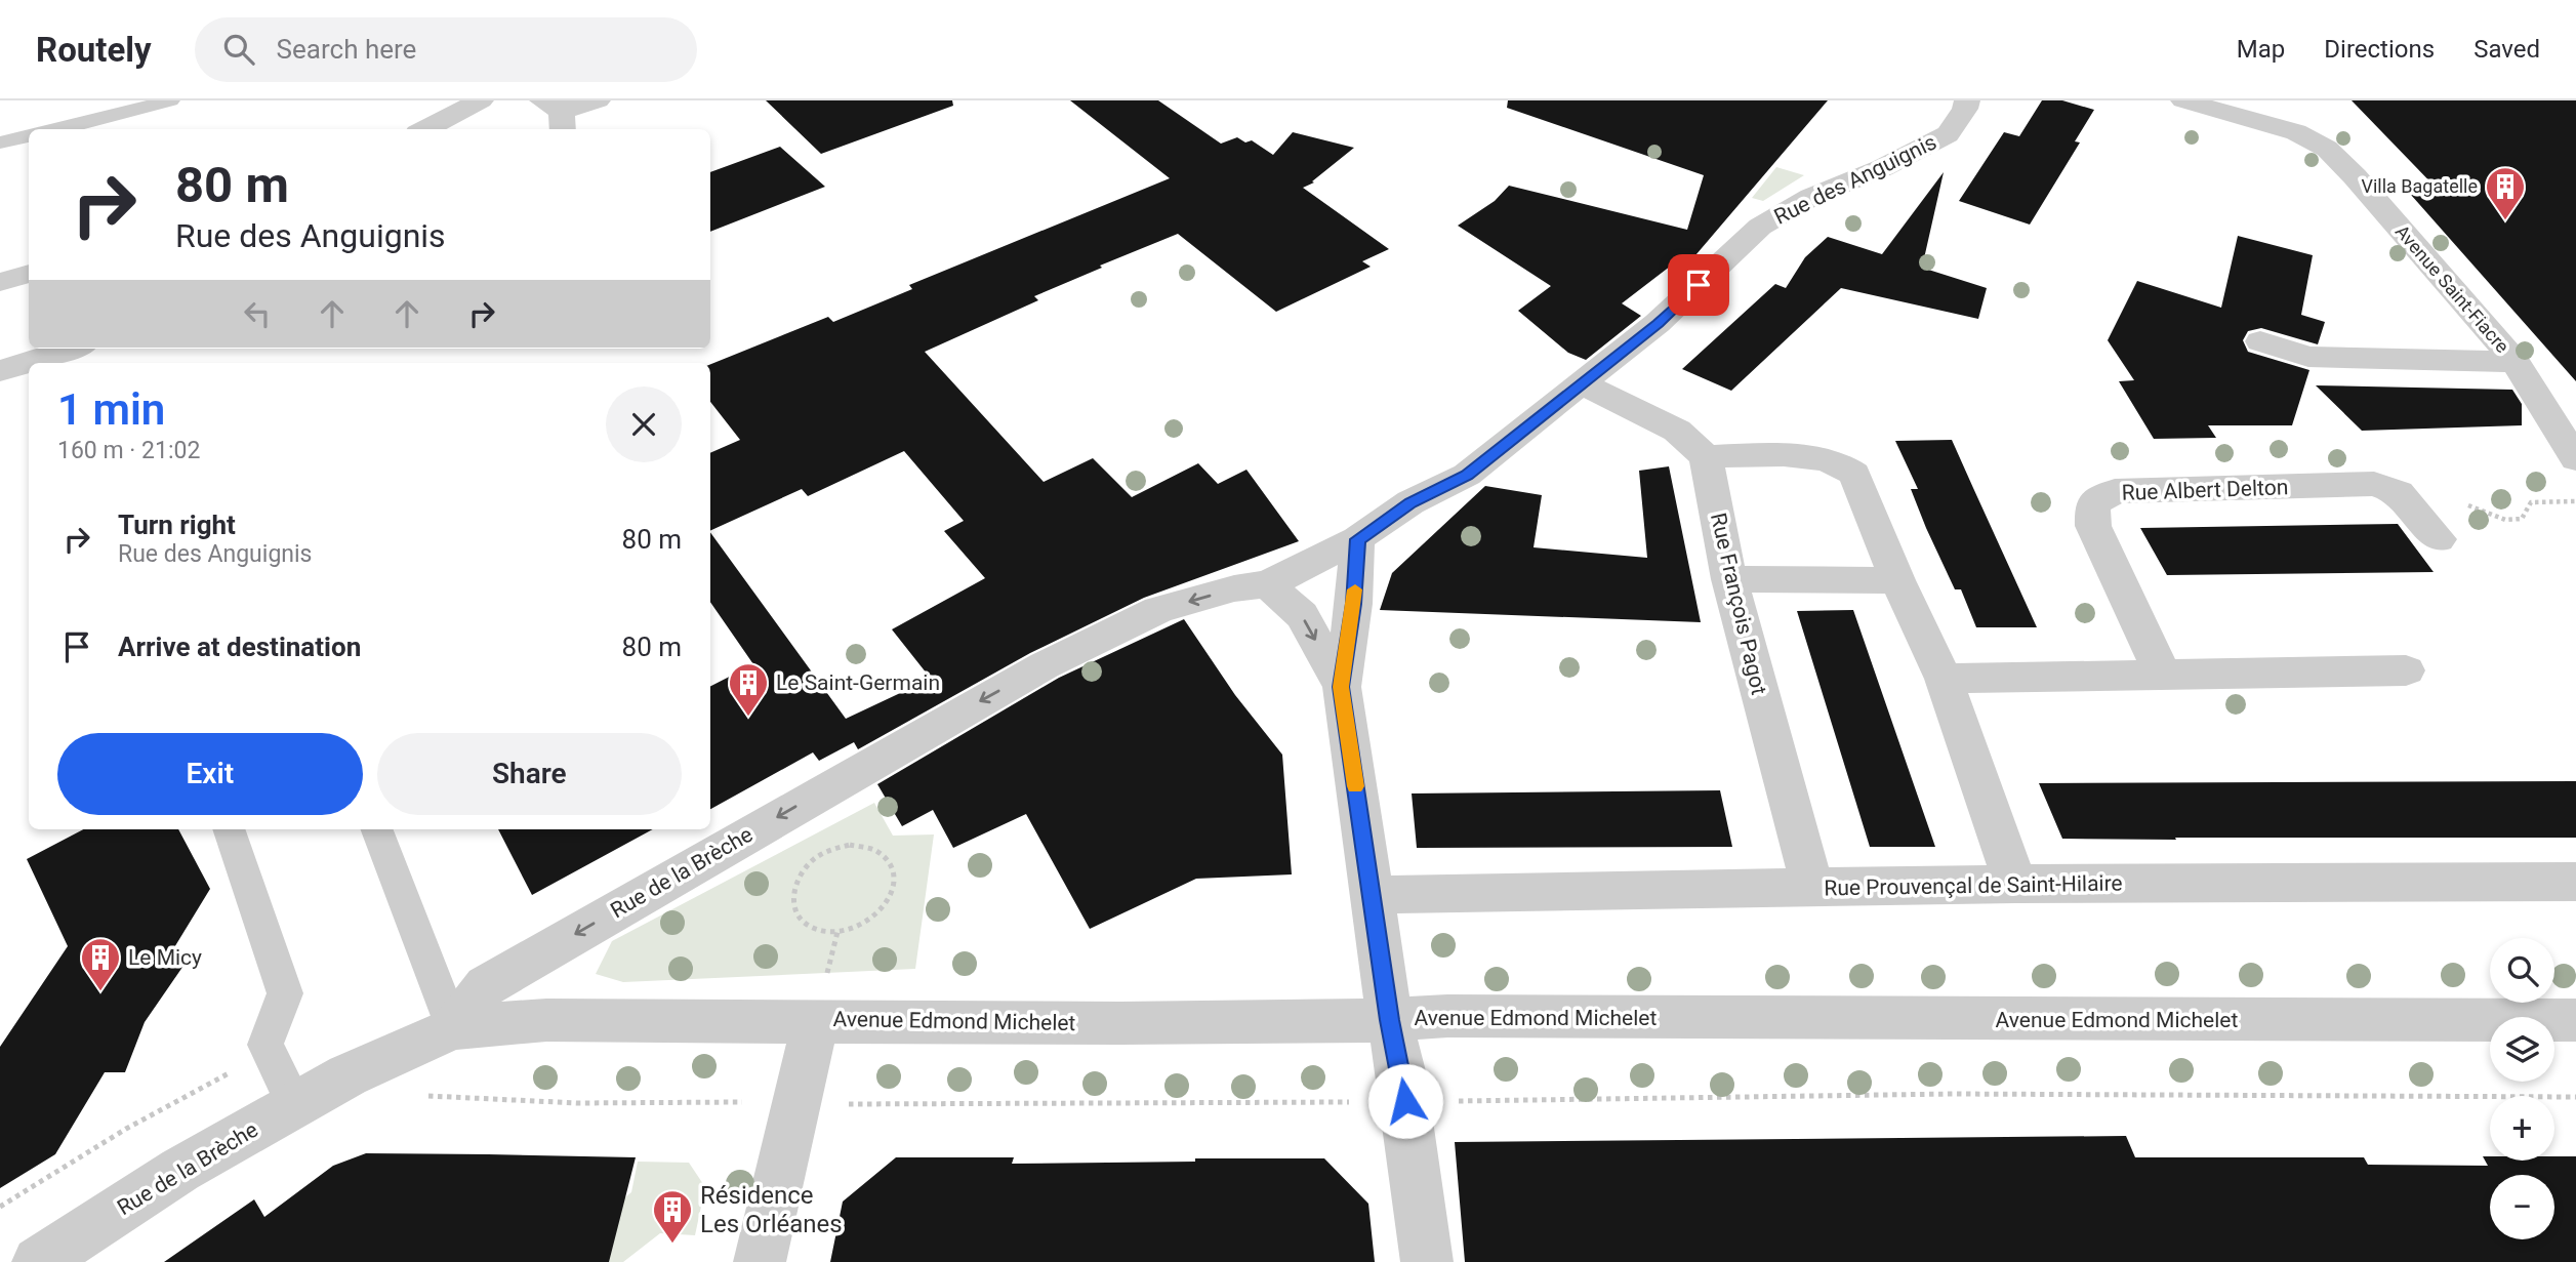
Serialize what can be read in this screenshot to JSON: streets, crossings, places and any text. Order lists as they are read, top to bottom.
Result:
{
  "streets": {
    "street": [
      "Rue des Anguignis",
      "Avenue Saint-Fiacre",
      "Rue Albert Delton",
      "Rue François Pagot",
      "Rue de la Brèche",
      "Rue Prouvençal de Saint-Hilaire",
      "Avenue Edmond Michelet"
    ]
  },
  "crossings": [
    ["Rue des Anguignis", "Rue de la Brèche"],
    ["Rue François Pagot", "Rue Prouvençal de Saint-Hilaire"],
    ["Rue de la Brèche", "Avenue Edmond Michelet"]
  ],
  "one_way": ["Rue de la Brèche"],
  "places": {
    "building": [
      "Villa Bagatelle",
      "Le Saint-Germain",
      "Le Micy",
      "Résidence Les Orléanes"
    ]
  },
  "page": {
    "header": "Routely",
    "search": "Search here",
    "nav": ["Map", "Directions", "Saved"],
    "turn": ["80 m", "Rue des Anguignis"],
    "heading": ["1 min", "160 m · 21:02"],
    "list": [
      {
        "name": "Turn right",
        "note": "Rue des Anguignis",
        "value": "80 m"
      },
      {
        "name": "Arrive at destination",
        "value": "80 m"
      }
    ],
    "buttons": ["Exit", "Share"],
    "map_buttons": ["+", "−"]
  }
}
